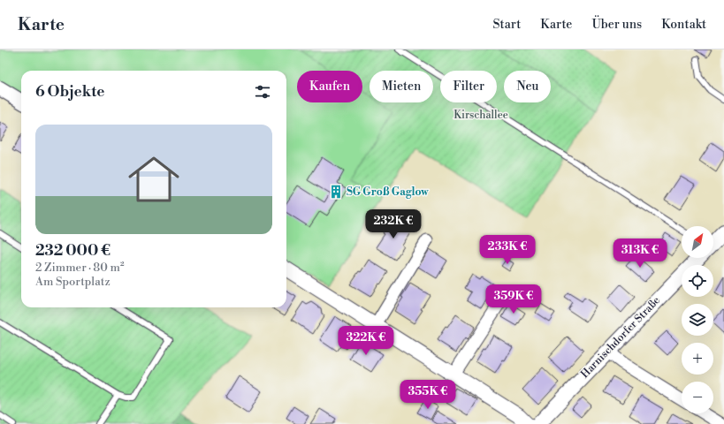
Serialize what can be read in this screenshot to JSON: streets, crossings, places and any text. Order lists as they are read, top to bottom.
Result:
{
  "streets": {
    "street": ["Harnischdorfer Straße"]
  },
  "parks": ["Kirschallee"],
  "places": {
    "building": ["SG Groß Gaglow"]
  },
  "north": "top right",
  "page": {
    "header": "Karte",
    "nav": [
      "Start",
      "Karte",
      "Über uns",
      "Kontakt"
    ],
    "chip": [
      "Kaufen",
      "Mieten",
      "Filter",
      "Neu"
    ],
    "heading": "6 Objekte",
    "list": [
      {
        "name": "232 000 €",
        "note": "2 Zimmer · 80 m² · Am Sportplatz"
      }
    ],
    "price": [
      "232K €",
      "233K €",
      "313K €",
      "359K €",
      "322K €",
      "355K €"
    ],
    "map_buttons": ["+", "−"]
  }
}
